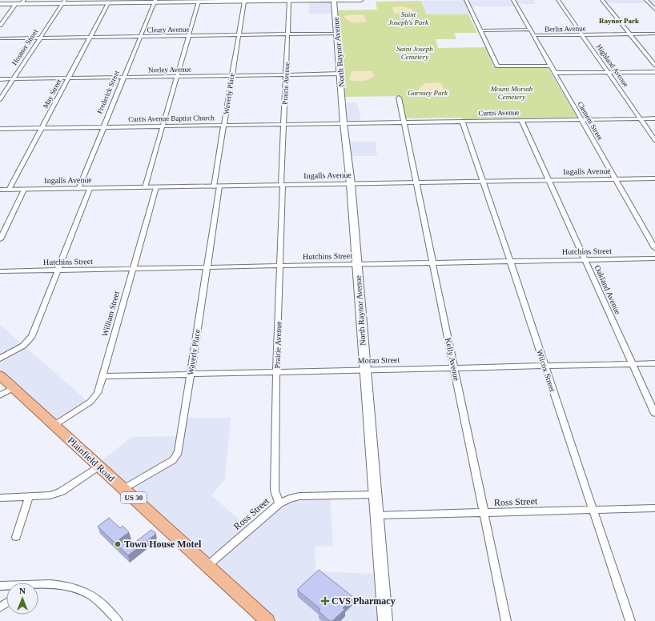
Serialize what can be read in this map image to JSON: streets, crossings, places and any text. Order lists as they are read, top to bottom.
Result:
{
  "streets": {
    "main road": ["North Raynor Avenue", "Plainfield Road", "US 30"],
    "street": [
      "Berlin Avenue",
      "Cleary Avenue",
      "Hosmer Street",
      "Highland Avenue",
      "Norley Avenue",
      "Prairie Avenue",
      "Frederick Street",
      "May Street",
      "Waverly Place",
      "Curtis Avenue",
      "Curtis Avenue Baptist Church",
      "Clement Street",
      "Ingalls Avenue",
      "Hutchins Street",
      "Oakland Avenue",
      "William Street",
      "Kelly Avenue",
      "Moran Street",
      "Wilcox Street",
      "Ross Street"
    ]
  },
  "crossings": [
    ["Berlin Avenue", "Highland Avenue"],
    ["Berlin Avenue", "Clement Street"],
    ["Cleary Avenue", "Hosmer Street"],
    ["Cleary Avenue", "North Raynor Avenue"],
    ["Cleary Avenue", "Prairie Avenue"],
    ["Cleary Avenue", "Frederick Street"],
    ["Cleary Avenue", "May Street"],
    ["Cleary Avenue", "Waverly Place"],
    ["Hosmer Street", "Norley Avenue"],
    ["North Raynor Avenue", "Norley Avenue"],
    ["North Raynor Avenue", "Curtis Avenue"],
    ["North Raynor Avenue", "Curtis Avenue Baptist Church"],
    ["North Raynor Avenue", "Ingalls Avenue"],
    ["North Raynor Avenue", "Hutchins Street"],
    ["North Raynor Avenue", "Moran Street"],
    ["North Raynor Avenue", "Ross Street"],
    ["Highland Avenue", "Curtis Avenue"],
    ["Norley Avenue", "Prairie Avenue"],
    ["Norley Avenue", "Frederick Street"],
    ["Norley Avenue", "May Street"],
    ["Norley Avenue", "Waverly Place"],
    ["Prairie Avenue", "Curtis Avenue Baptist Church"],
    ["Prairie Avenue", "Ingalls Avenue"],
    ["Prairie Avenue", "Hutchins Street"],
    ["Prairie Avenue", "Moran Street"],
    ["Prairie Avenue", "Ross Street"],
    ["Frederick Street", "Curtis Avenue Baptist Church"],
    ["Frederick Street", "Ingalls Avenue"],
    ["May Street", "Curtis Avenue Baptist Church"],
    ["May Street", "Ingalls Avenue"],
    ["Waverly Place", "Curtis Avenue Baptist Church"],
    ["Waverly Place", "Ingalls Avenue"],
    ["Waverly Place", "Hutchins Street"],
    ["Waverly Place", "Moran Street"],
    ["Waverly Place", "Plainfield Road"],
    ["Curtis Avenue", "Curtis Avenue Baptist Church"],
    ["Curtis Avenue", "Clement Street"],
    ["Curtis Avenue", "Oakland Avenue"],
    ["Curtis Avenue", "Kelly Avenue"],
    ["Curtis Avenue", "Wilcox Street"],
    ["Clement Street", "Ingalls Avenue"],
    ["Ingalls Avenue", "Oakland Avenue"],
    ["Ingalls Avenue", "William Street"],
    ["Ingalls Avenue", "Kelly Avenue"],
    ["Ingalls Avenue", "Wilcox Street"],
    ["Hutchins Street", "Oakland Avenue"],
    ["Hutchins Street", "William Street"],
    ["Hutchins Street", "Kelly Avenue"],
    ["Hutchins Street", "Wilcox Street"],
    ["Oakland Avenue", "Moran Street"],
    ["William Street", "Moran Street"],
    ["William Street", "Plainfield Road"],
    ["Kelly Avenue", "Moran Street"],
    ["Kelly Avenue", "Ross Street"],
    ["Moran Street", "Wilcox Street"],
    ["Wilcox Street", "Ross Street"],
    ["Plainfield Road", "Ross Street"]
  ],
  "districts": ["Raynor Park"],
  "parks": [
    "Saint Joseph's Park",
    "Saint Joseph Cemetery",
    "Mount Moriah Cemetery",
    "Garnsey Park"
  ],
  "places": {
    "other": ["Town House Motel"],
    "health": ["CVS Pharmacy"]
  },
  "north": "top"
}
